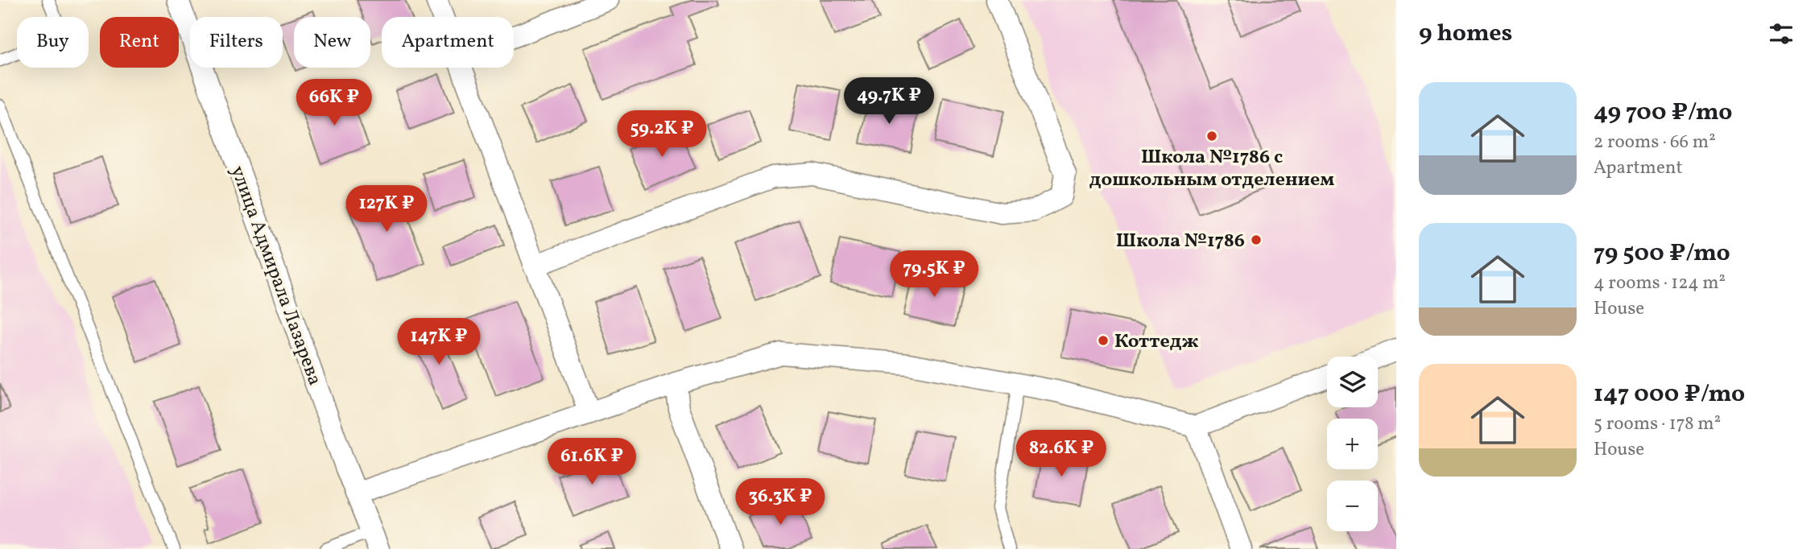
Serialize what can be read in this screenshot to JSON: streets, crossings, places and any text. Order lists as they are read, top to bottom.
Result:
{
  "streets": {
    "street": ["улица Адмирала Лазарева"]
  },
  "places": ["Школа №1786 с дошкольным отделением", "Школа №1786", "Коттедж"],
  "page": {
    "heading": "9 homes",
    "chip": [
      "Buy",
      "Rent",
      "Filters",
      "New",
      "Apartment"
    ],
    "list": [
      {
        "name": "49 700 ₽/mo",
        "note": "2 rooms · 66 m² · Apartment"
      },
      {
        "name": "79 500 ₽/mo",
        "note": "4 rooms · 124 m² · House"
      },
      {
        "name": "147 000 ₽/mo",
        "note": "5 rooms · 178 m² · House"
      }
    ],
    "price": [
      "49.7K ₽",
      "66K ₽",
      "59.2K ₽",
      "127K ₽",
      "79.5K ₽",
      "147K ₽",
      "82.6K ₽",
      "61.6K ₽",
      "36.3K ₽"
    ],
    "map_buttons": ["+", "−"]
  }
}
